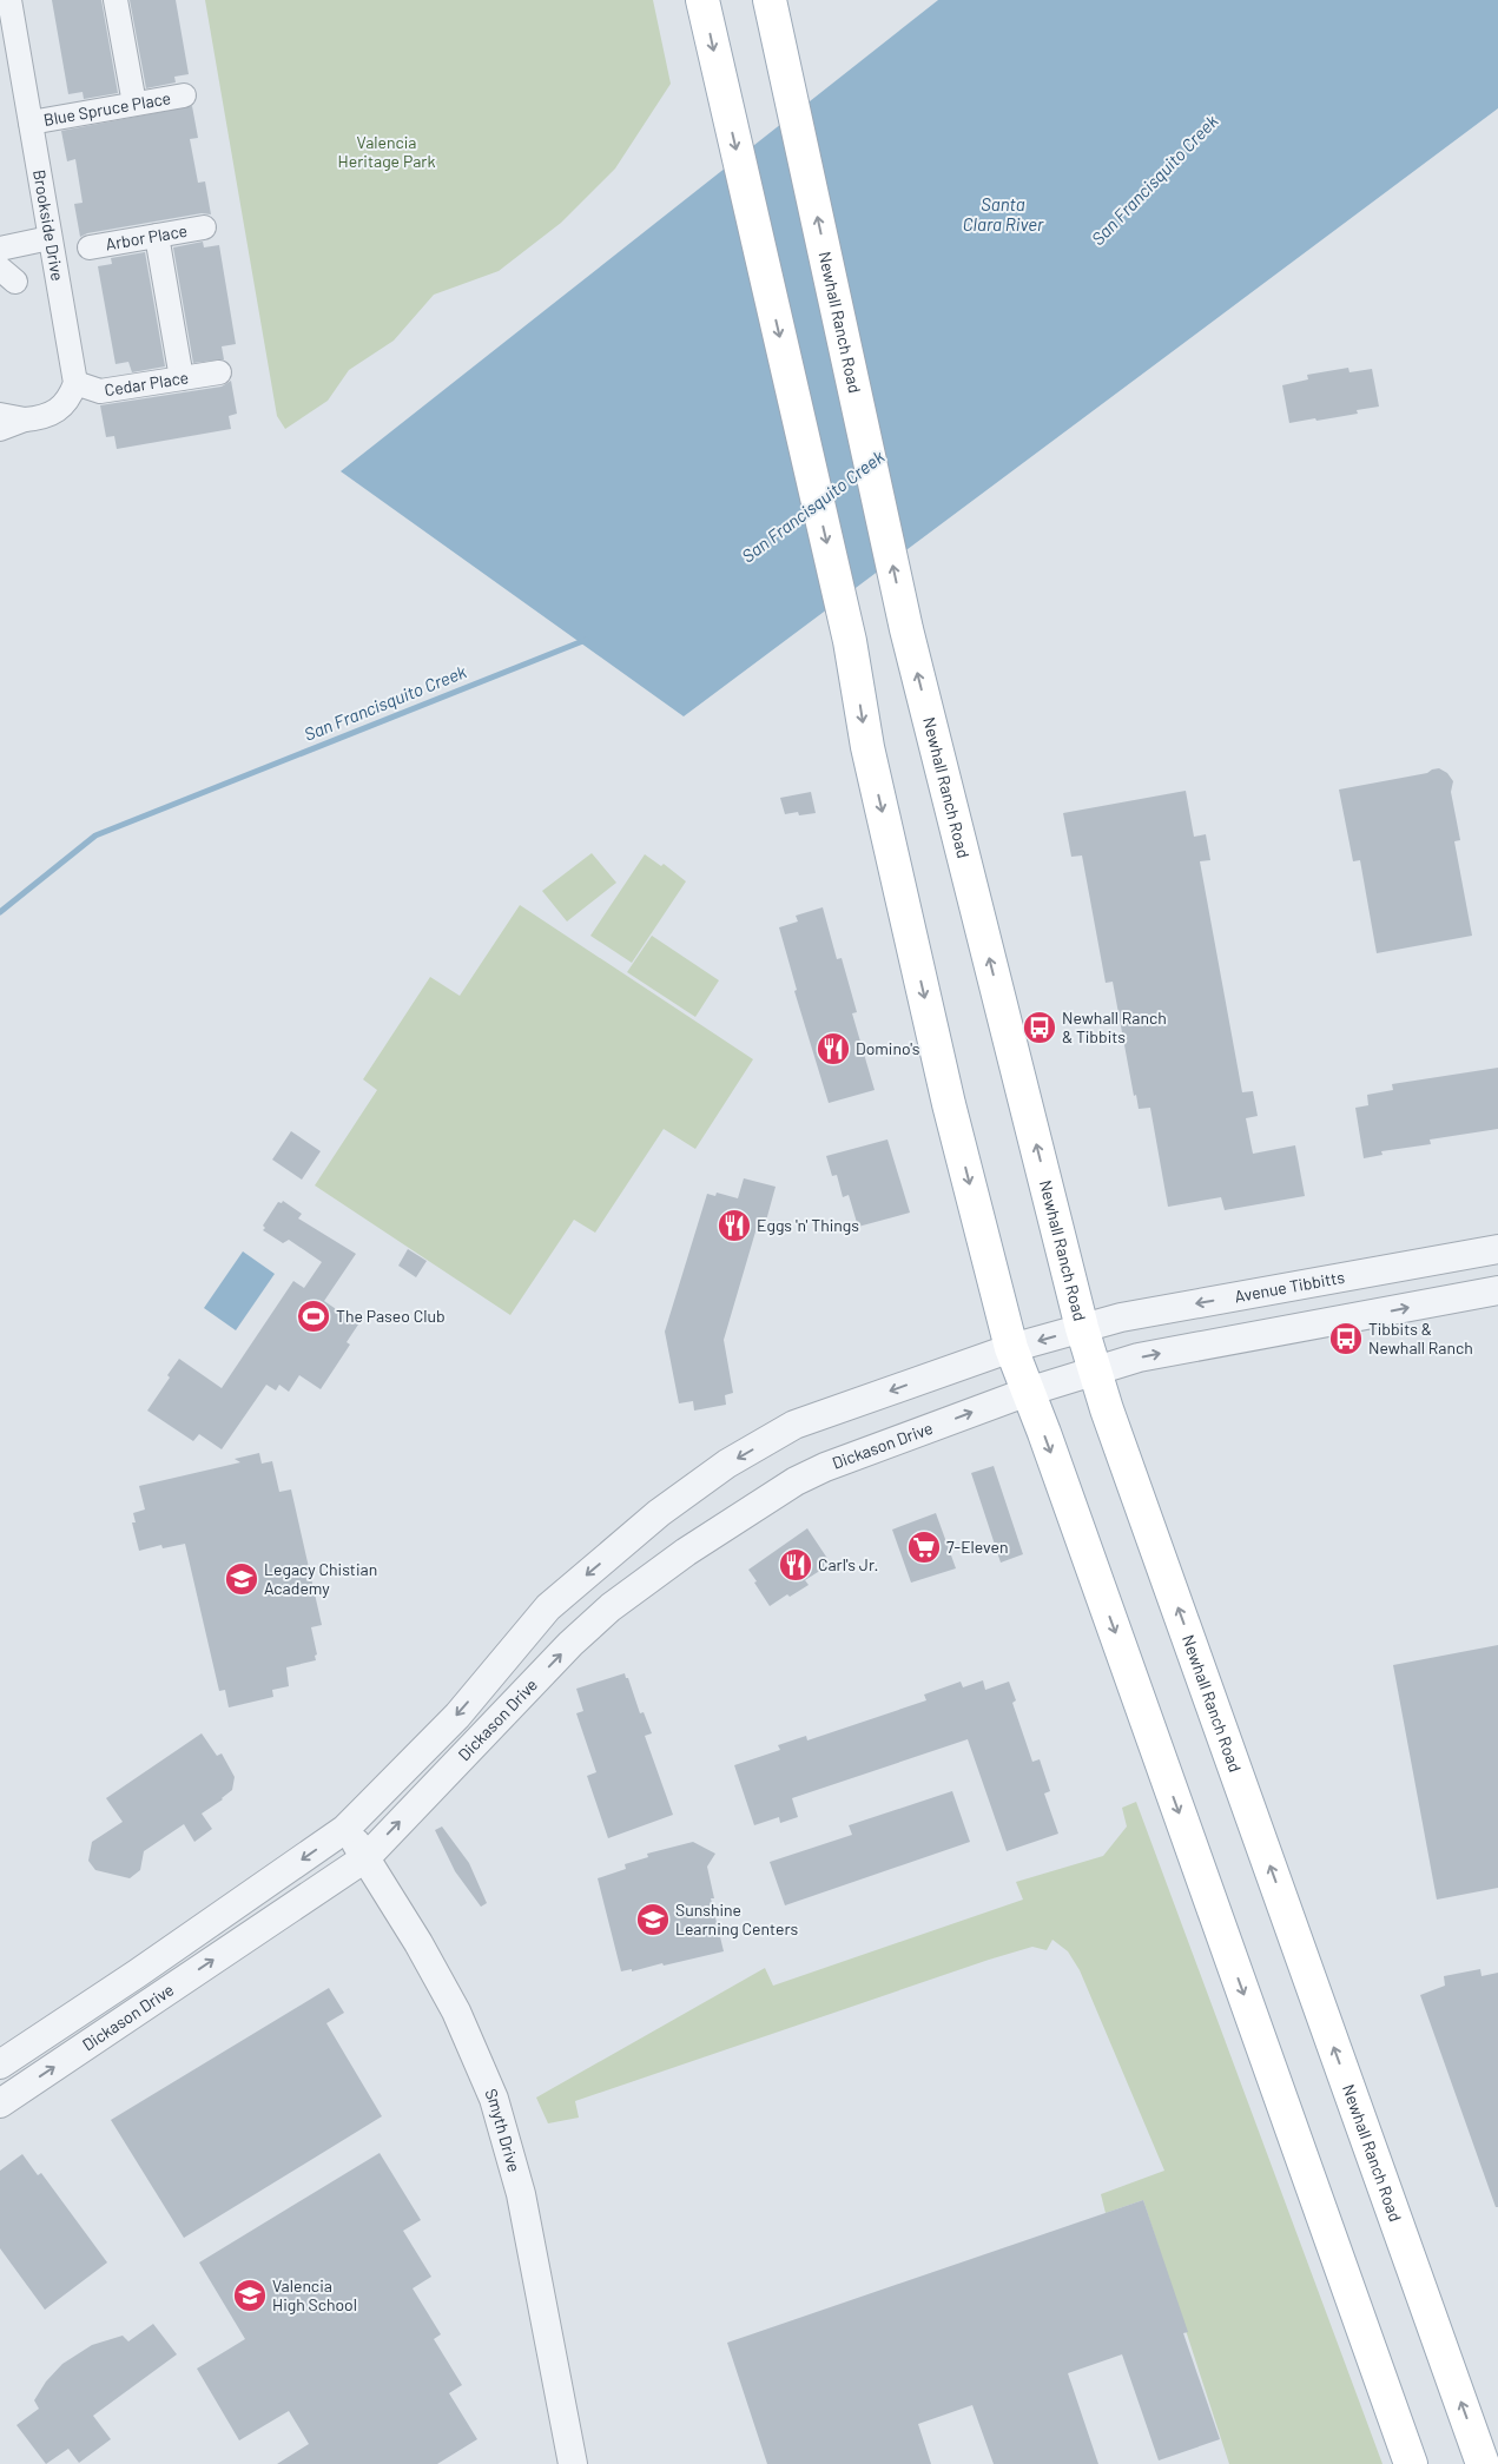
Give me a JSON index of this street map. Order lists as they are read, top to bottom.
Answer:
{
  "streets": {
    "main road": ["Newhall Ranch Road"],
    "street": [
      "Blue Spruce Place",
      "Brookside Drive",
      "Arbor Place",
      "Cedar Place",
      "Avenue Tibbitts",
      "Dickason Drive",
      "Smyth Drive"
    ]
  },
  "crossings": [
    ["Blue Spruce Place", "Brookside Drive"],
    ["Brookside Drive", "Cedar Place"],
    ["Newhall Ranch Road", "Avenue Tibbitts"],
    ["Newhall Ranch Road", "Dickason Drive"],
    ["Avenue Tibbitts", "Dickason Drive"],
    ["Dickason Drive", "Smyth Drive"]
  ],
  "water": ["San Francisquito Creek", "Santa Clara River"],
  "parks": ["Valencia Heritage Park"],
  "places": {
    "bus stop": ["Newhall Ranch & Tibbits", "Tibbits & Newhall Ranch"],
    "restaurant": ["Domino's", "Eggs 'n' Things", "Carl's Jr."],
    "sports": ["The Paseo Club"],
    "supermarket": ["7-Eleven"],
    "school or university": ["Legacy Chistian Academy", "Sunshine Learning Centers", "Valencia High School"]
  }
}
